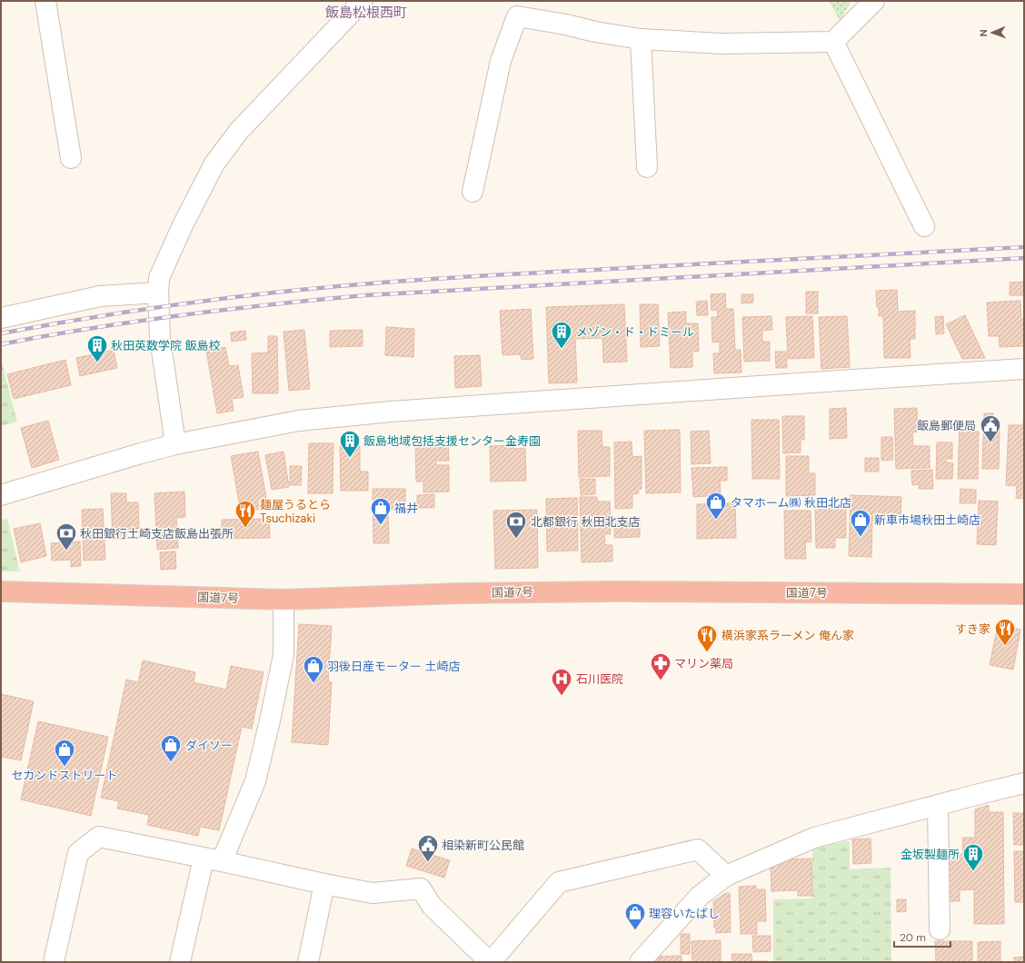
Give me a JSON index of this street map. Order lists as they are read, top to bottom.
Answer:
{
  "streets": {
    "highway": ["国道7号"]
  },
  "districts": ["飯島松根西町"],
  "places": {
    "building": [
      "メゾン・ド・ドミール",
      "秋田英数学院 飯島校",
      "飯島地域包括支援センター金寿園",
      "金坂製麺所"
    ],
    "public building": ["飯島郵便局", "相染新町公民館"],
    "shop": [
      "タマホーム㈱ 秋田北店",
      "福井",
      "新車市場秋田土崎店",
      "羽後日産モーター 土崎店",
      "ダイソー",
      "セカンドストリート",
      "理容いたばし"
    ],
    "restaurant": ["麺屋うるとら Tsuchizaki", "すき家", "横浜家系ラーメン 俺ん家"],
    "bank": ["北都銀行 秋田北支店", "秋田銀行土崎支店飯島出張所"],
    "pharmacy": ["マリン薬局"],
    "hospital": ["石川医院"]
  },
  "scale_bar": "20 m",
  "north": "left"
}
